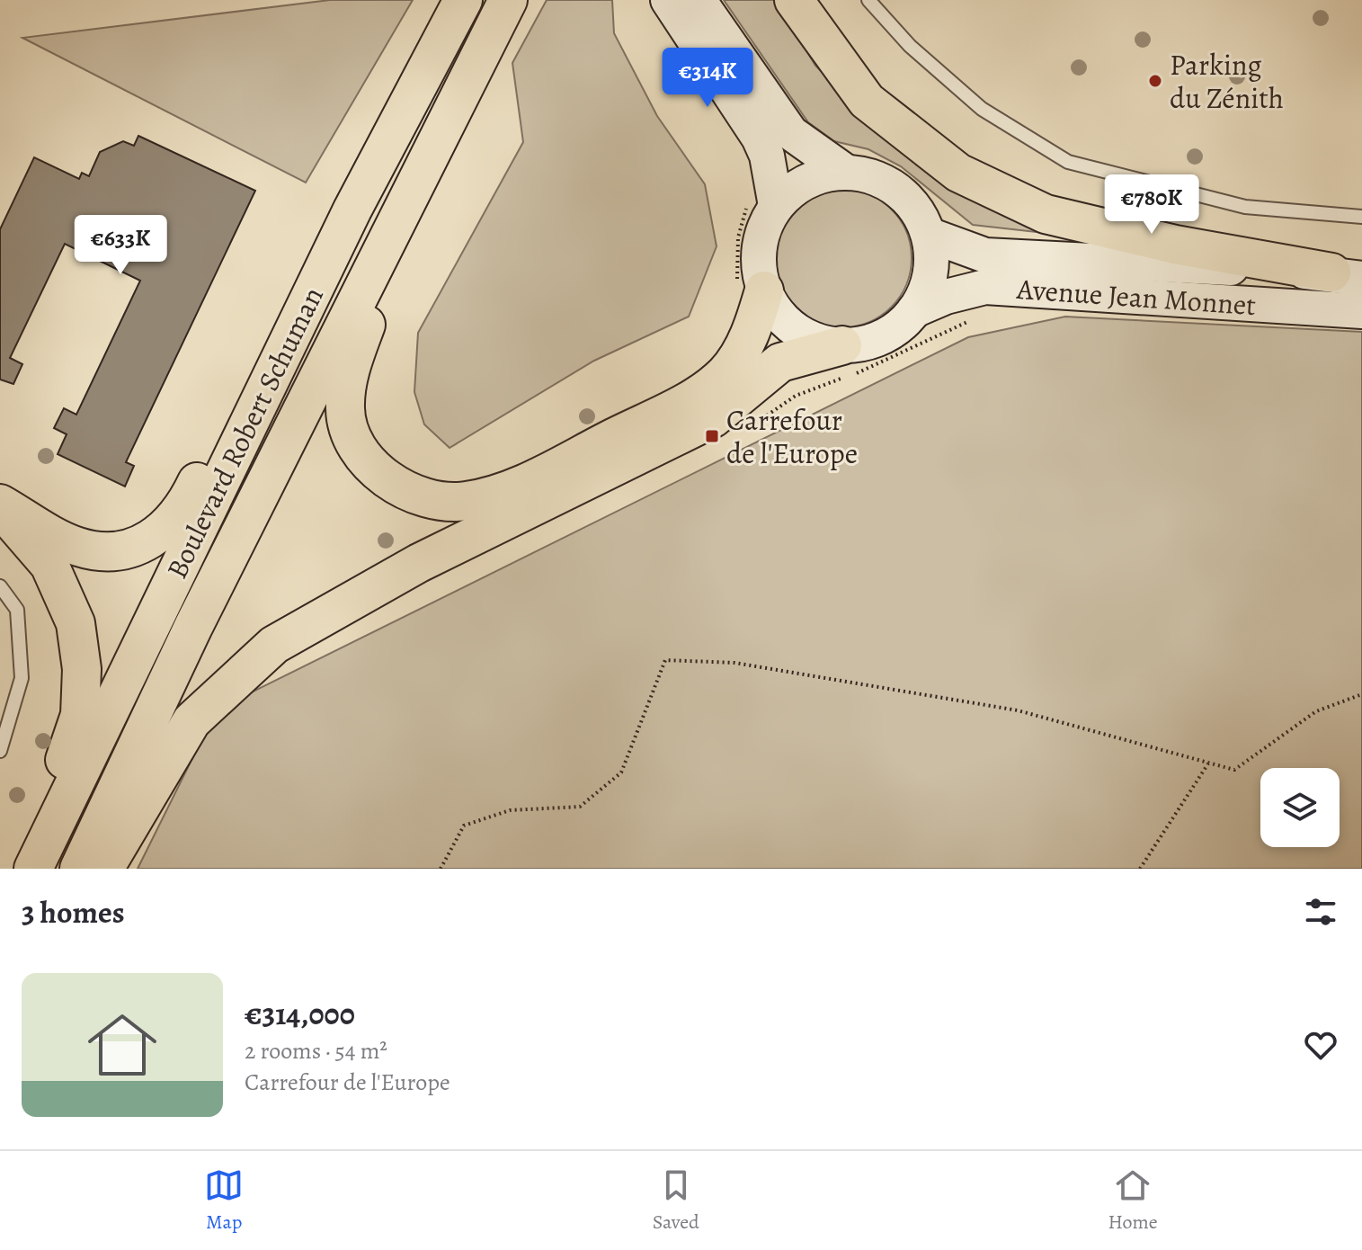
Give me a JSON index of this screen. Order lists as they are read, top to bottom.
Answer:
{
  "streets": {
    "main road": ["Avenue Jean Monnet", "Boulevard Robert Schuman"]
  },
  "places": {
    "other": ["Parking du Zénith"],
    "transit": ["Carrefour de l'Europe"]
  },
  "page": {
    "price": ["€314K", "€780K", "€633K"],
    "heading": "3 homes",
    "list": [
      {
        "name": "€314,000",
        "note": "2 rooms · 54 m² · Carrefour de l'Europe"
      }
    ],
    "tabs": ["Map", "Saved", "Home"]
  }
}
